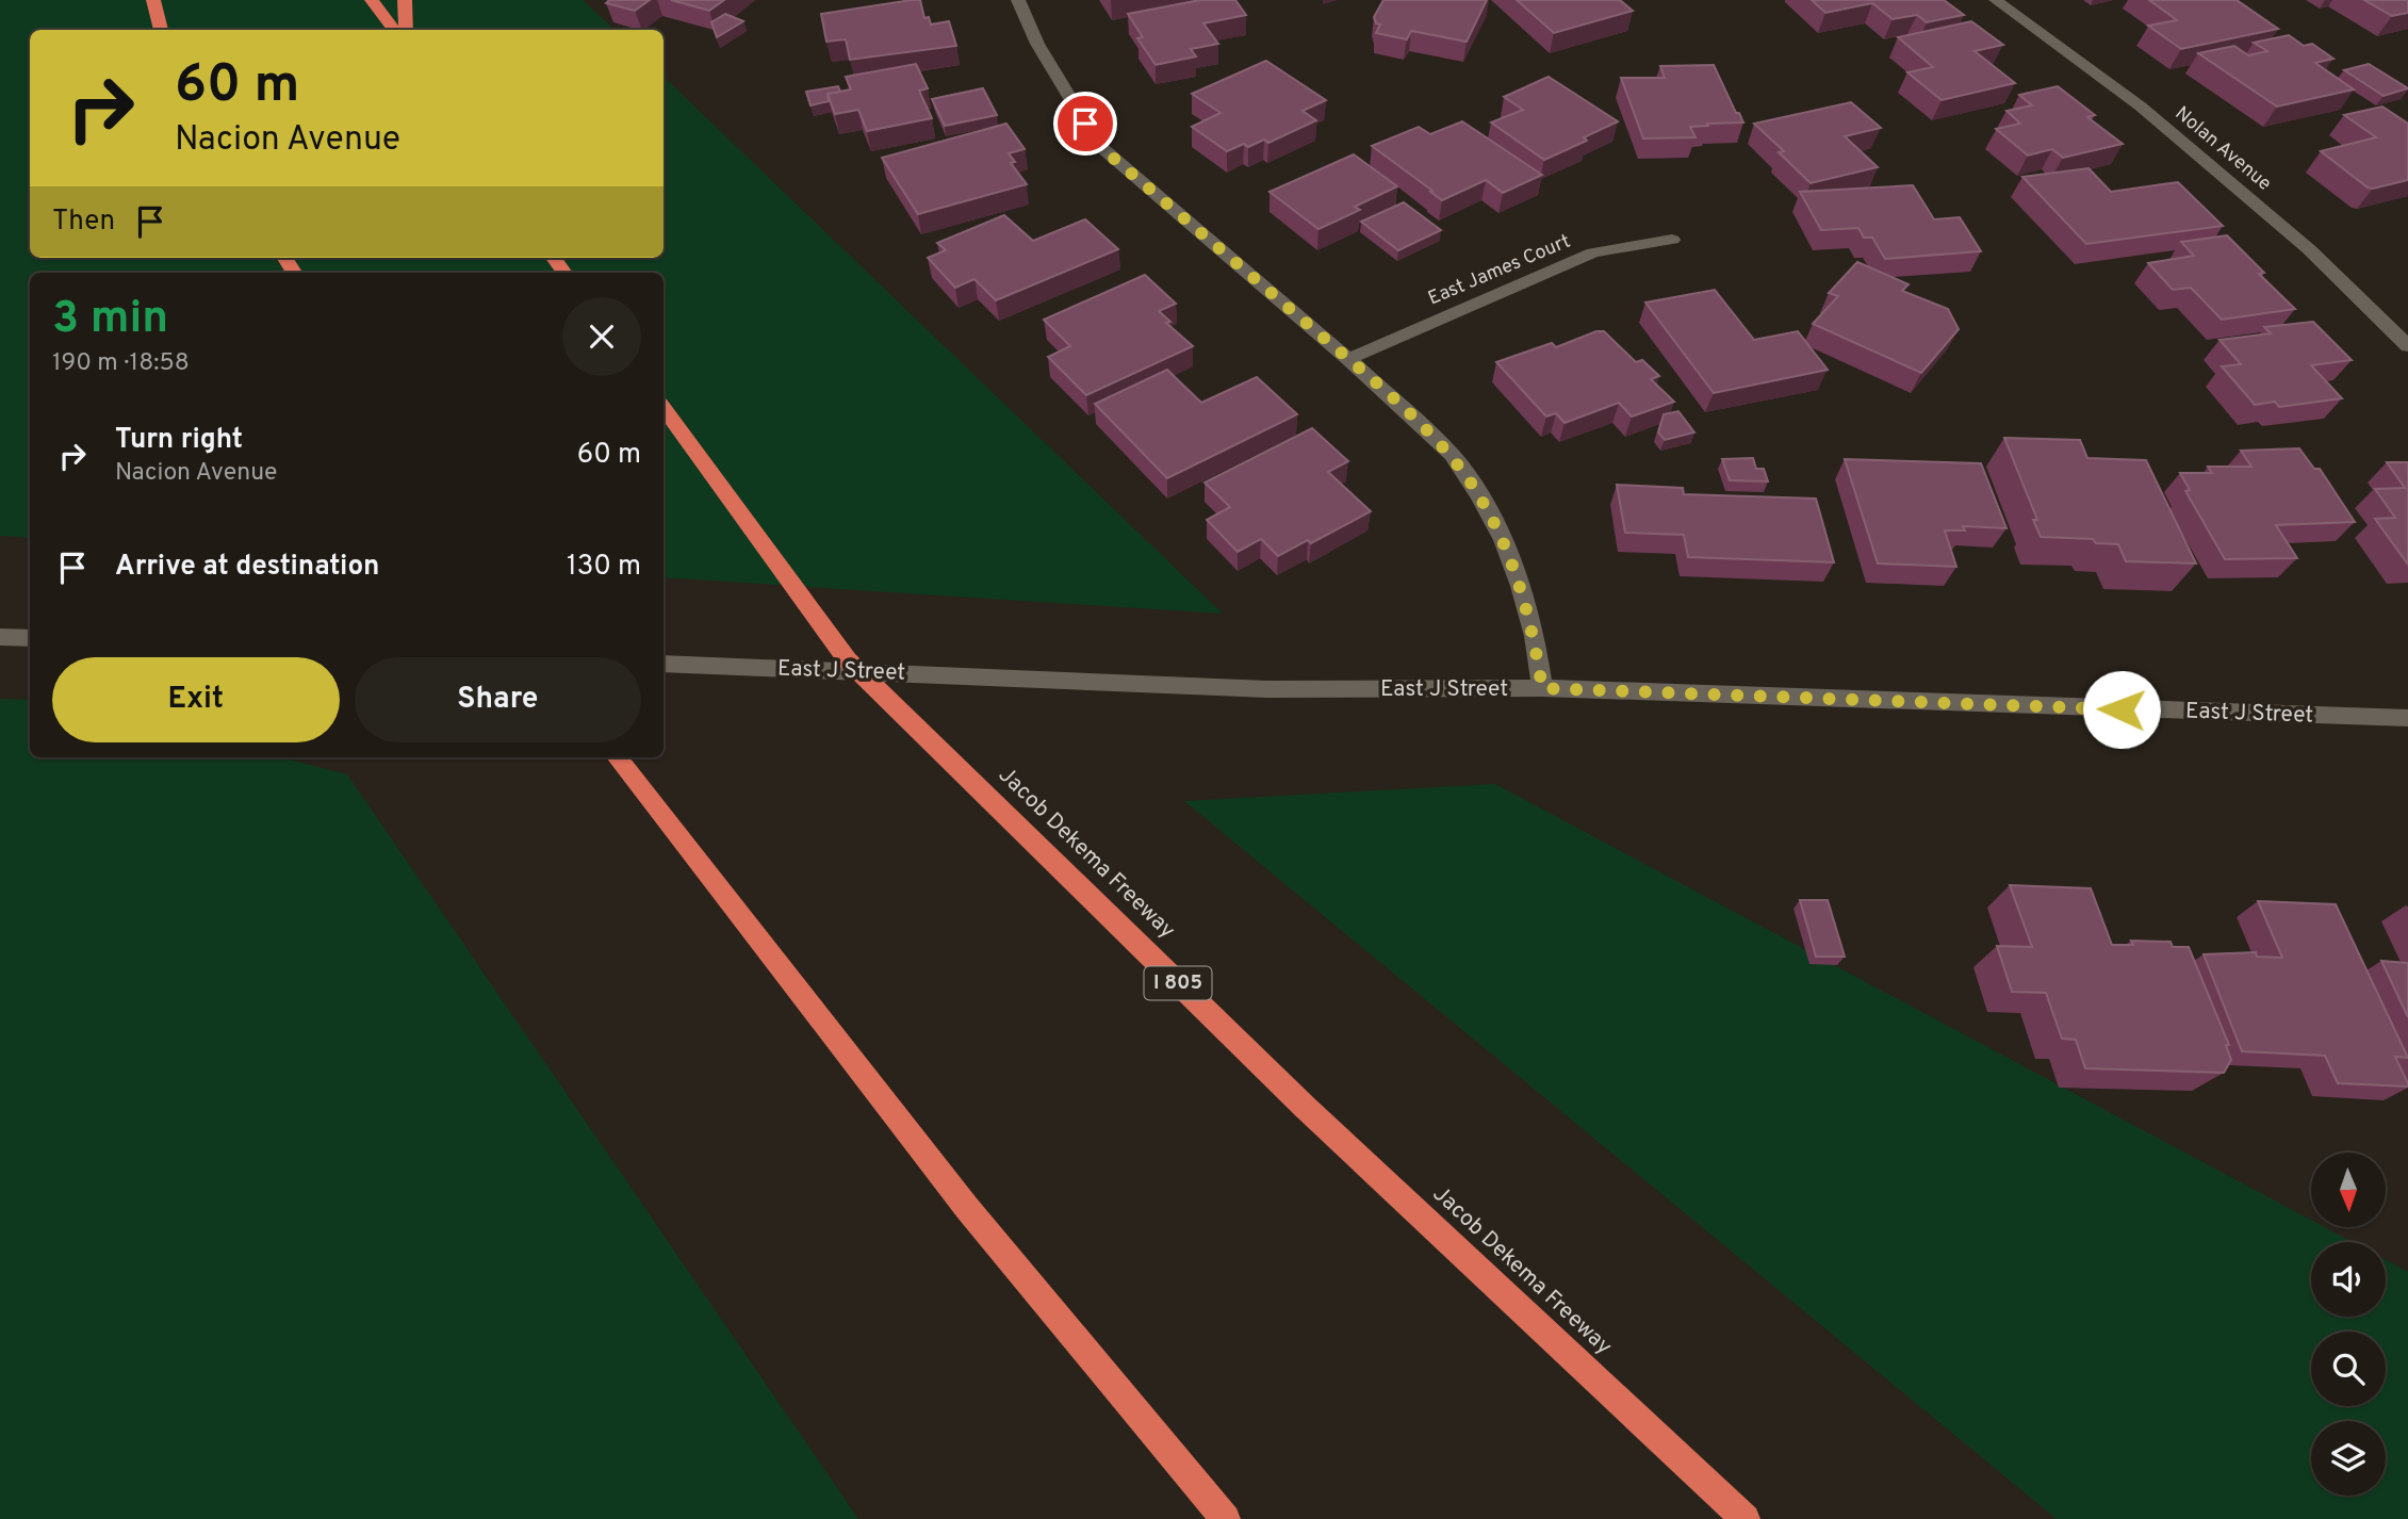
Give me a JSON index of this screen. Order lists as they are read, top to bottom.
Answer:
{
  "streets": {
    "highway": ["Jacob Dekema Freeway", "I 805"],
    "street": ["Nolan Avenue", "East James Court", "East J Street"]
  },
  "north": "bottom",
  "page": {
    "turn": ["60 m", "Nacion Avenue"],
    "then": "Then",
    "heading": ["3 min", "190 m · 18:58"],
    "list": [
      {
        "name": "Turn right",
        "note": "Nacion Avenue",
        "value": "60 m"
      },
      {
        "name": "Arrive at destination",
        "value": "130 m"
      }
    ],
    "buttons": ["Exit", "Share"]
  }
}
